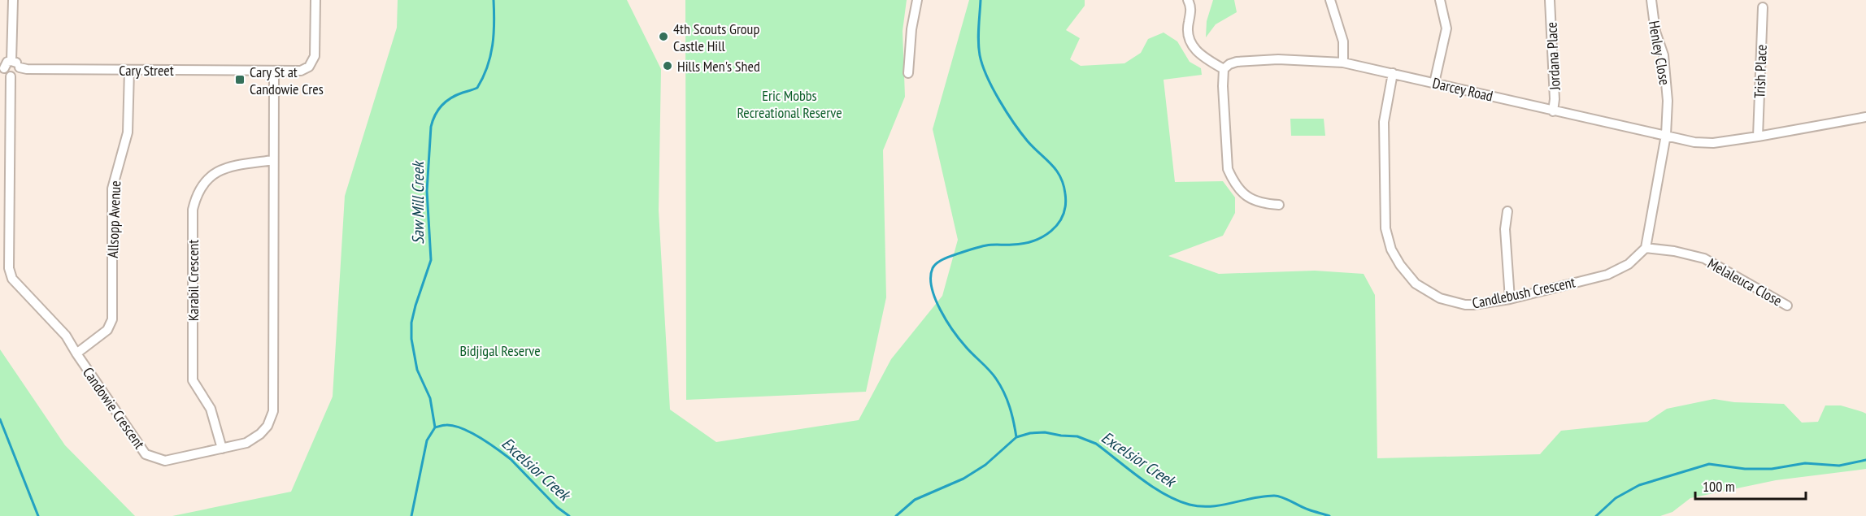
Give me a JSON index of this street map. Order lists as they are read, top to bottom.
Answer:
{
  "streets": {
    "street": [
      "Henley Close",
      "Jordana Place",
      "Cary Street",
      "Trish Place",
      "Darcey Road",
      "Allsopp Avenue",
      "Karabil Crescent",
      "Melaleuca Close",
      "Candlebush Crescent",
      "Candowie Crescent"
    ]
  },
  "crossings": [
    ["Henley Close", "Darcey Road"],
    ["Jordana Place", "Darcey Road"],
    ["Cary Street", "Allsopp Avenue"],
    ["Cary Street", "Candowie Crescent"],
    ["Trish Place", "Darcey Road"],
    ["Darcey Road", "Candlebush Crescent"],
    ["Allsopp Avenue", "Candowie Crescent"],
    ["Karabil Crescent", "Candowie Crescent"],
    ["Melaleuca Close", "Candlebush Crescent"]
  ],
  "water": ["Saw Mill Creek", "Excelsior Creek"],
  "parks": ["Eric Mobbs Recreational Reserve", "Bidjigal Reserve"],
  "places": {
    "other": ["4th Scouts Group Castle Hill", "Hills Men's Shed"],
    "transit": ["Cary St at Candowie Cres"]
  },
  "scale_bar": "100 m"
}
